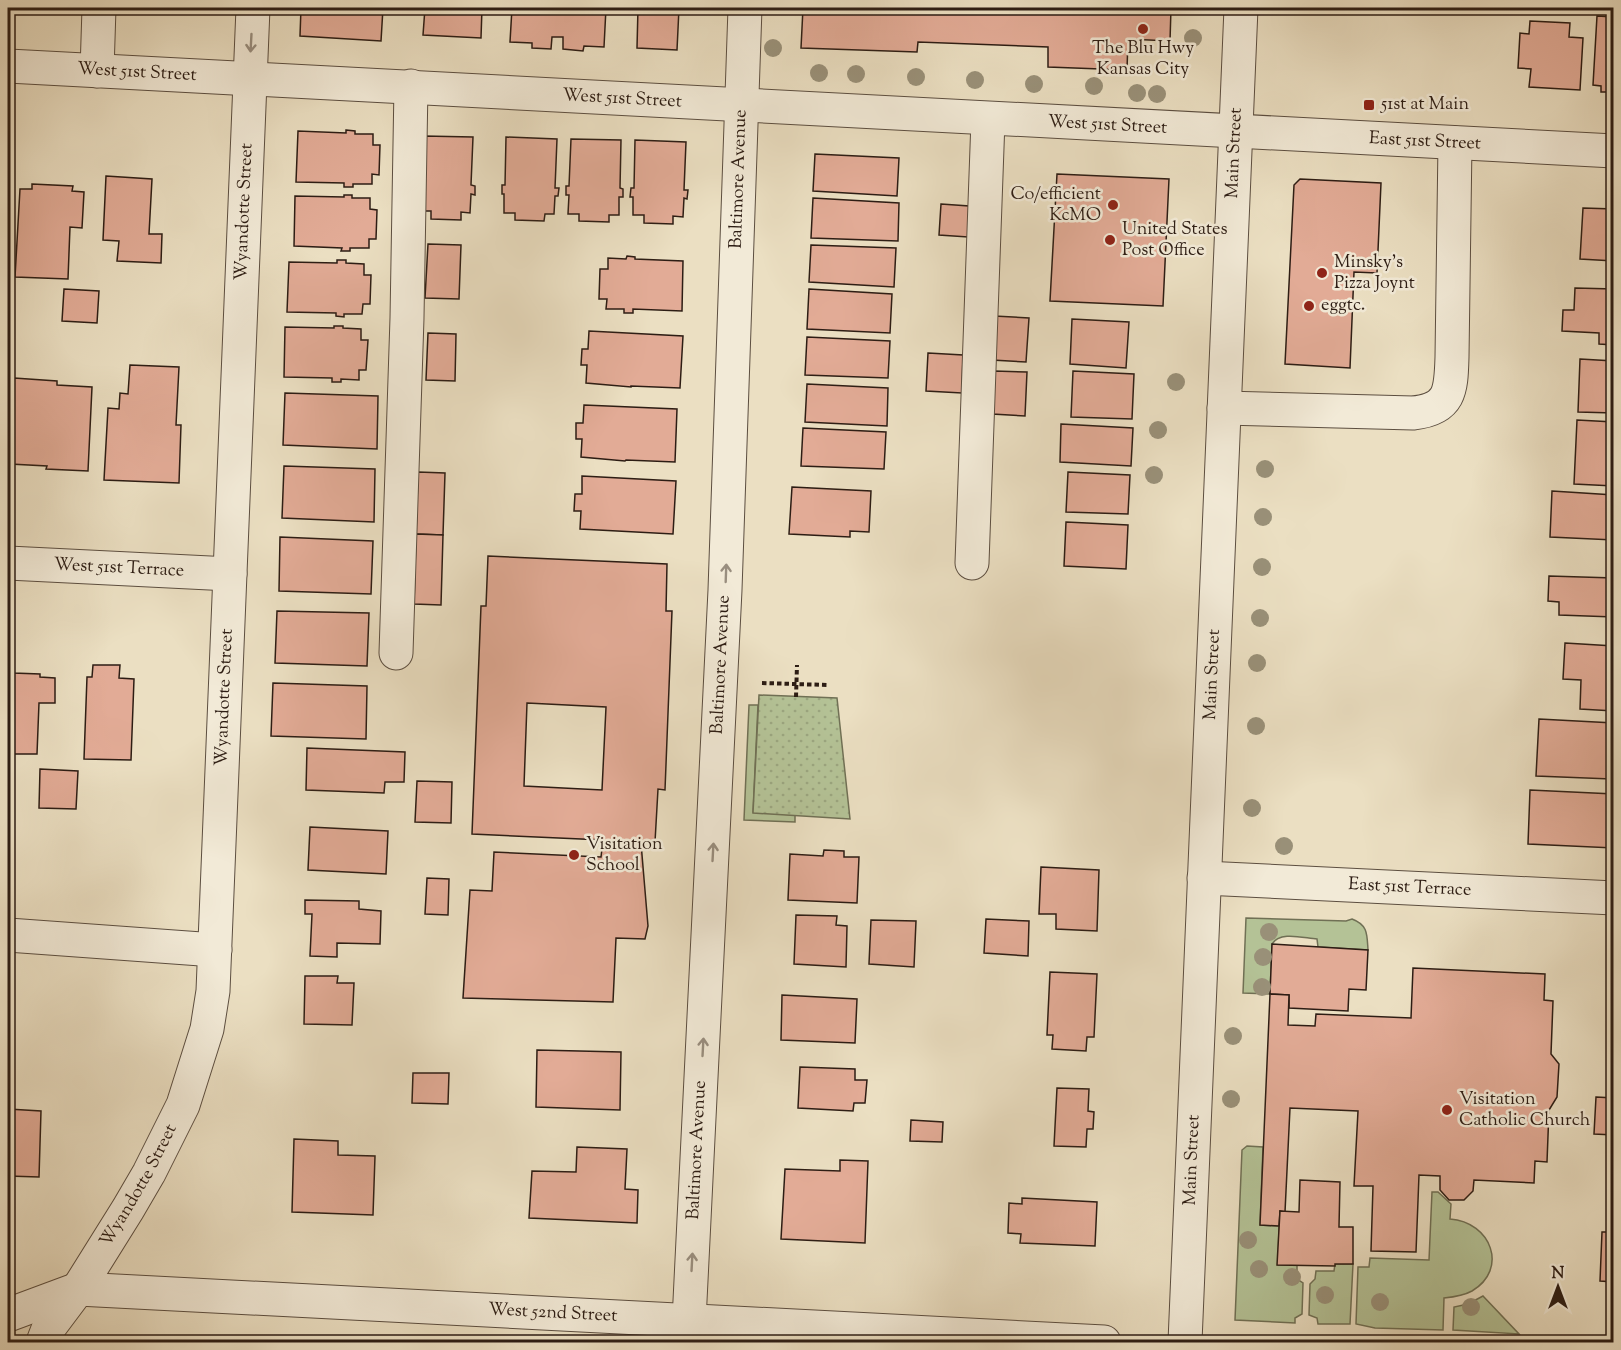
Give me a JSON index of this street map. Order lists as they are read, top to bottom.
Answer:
{
  "streets": {
    "street": [
      "West 51st Street",
      "East 51st Street",
      "Main Street",
      "Baltimore Avenue",
      "Wyandotte Street",
      "West 51st Terrace",
      "East 51st Terrace",
      "West 52nd Street"
    ]
  },
  "crossings": [
    ["West 51st Street", "East 51st Street"],
    ["West 51st Street", "Main Street"],
    ["West 51st Street", "Baltimore Avenue"],
    ["West 51st Street", "Wyandotte Street"],
    ["East 51st Street", "Main Street"],
    ["Main Street", "East 51st Terrace"],
    ["Baltimore Avenue", "West 52nd Street"],
    ["Wyandotte Street", "West 51st Terrace"],
    ["Wyandotte Street", "West 52nd Street"]
  ],
  "places": {
    "other": [
      "The Blu Hwy Kansas City",
      "Co/efficient KcMO",
      "United States Post Office",
      "Minsky's Pizza Joynt",
      "eggtc.",
      "Visitation School",
      "Visitation Catholic Church"
    ],
    "transit": ["51st at Main"]
  },
  "north": "top"
}
